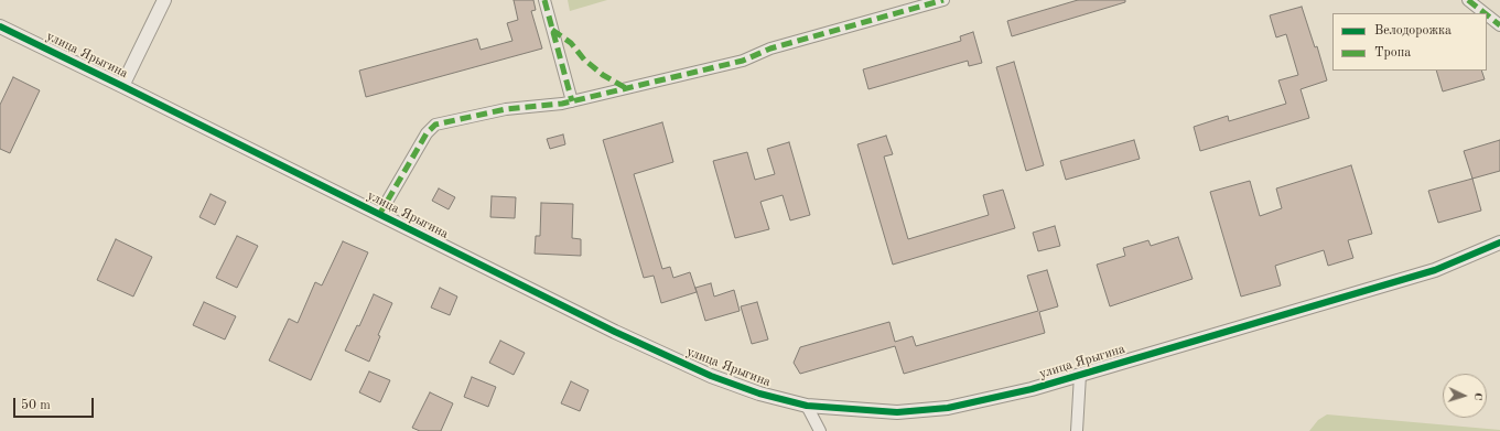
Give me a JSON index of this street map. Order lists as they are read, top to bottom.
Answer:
{
  "streets": {
    "street": ["улица Ярыгина"]
  },
  "legend": ["Велодорожка", "Тропа"],
  "scale_bar": "50 m",
  "north": "right"
}
